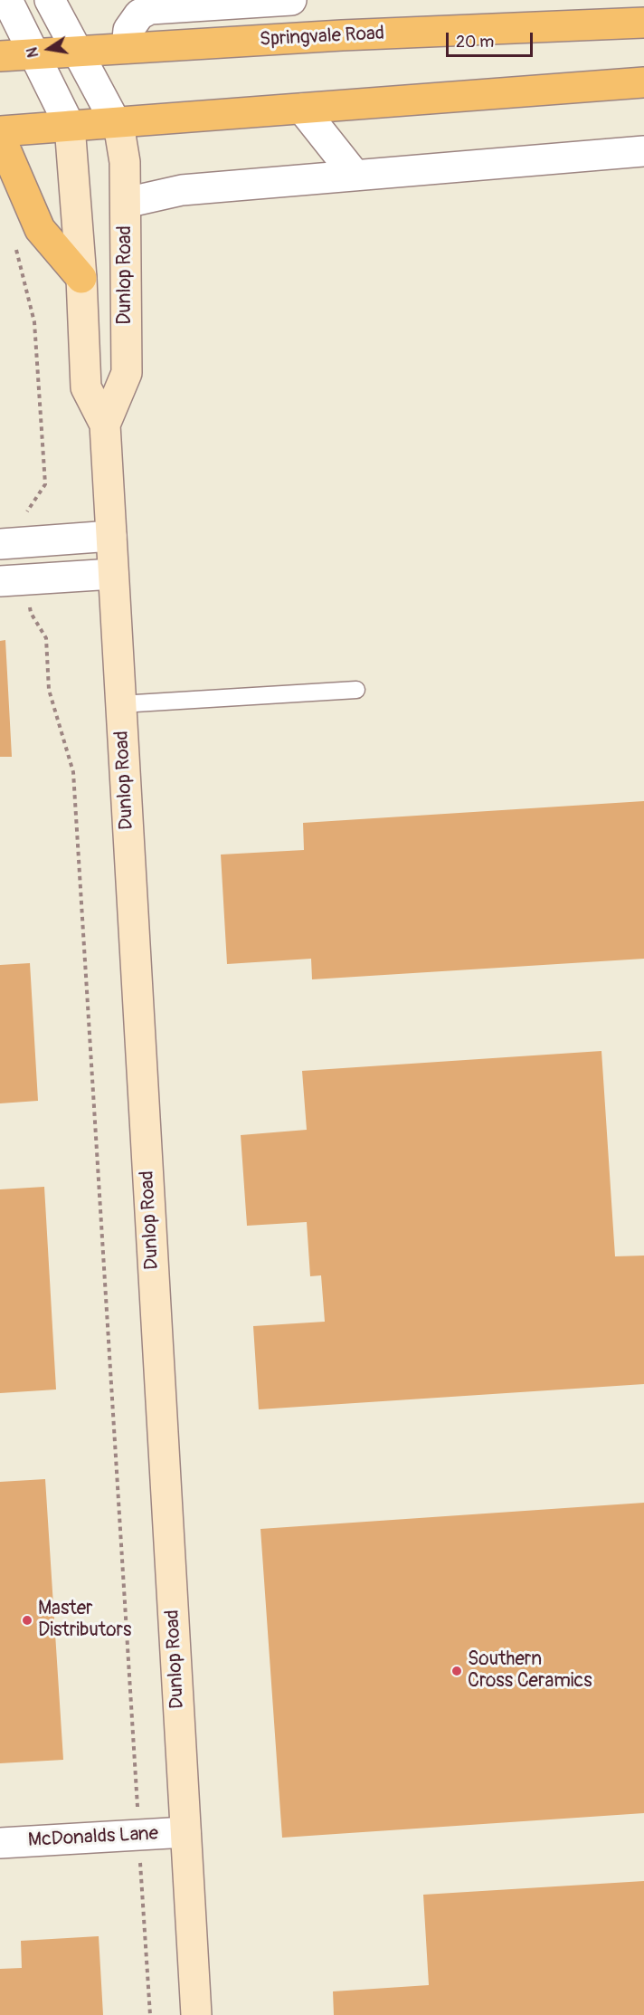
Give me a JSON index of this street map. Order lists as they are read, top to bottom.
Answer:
{
  "streets": {
    "highway": ["Springvale Road"],
    "street": ["Dunlop Road", "McDonalds Lane"]
  },
  "crossings": [
    ["Dunlop Road", "McDonalds Lane"]
  ],
  "places": ["Master Distributors", "Southern Cross Ceramics"],
  "scale_bar": "20 m",
  "north": "left"
}
